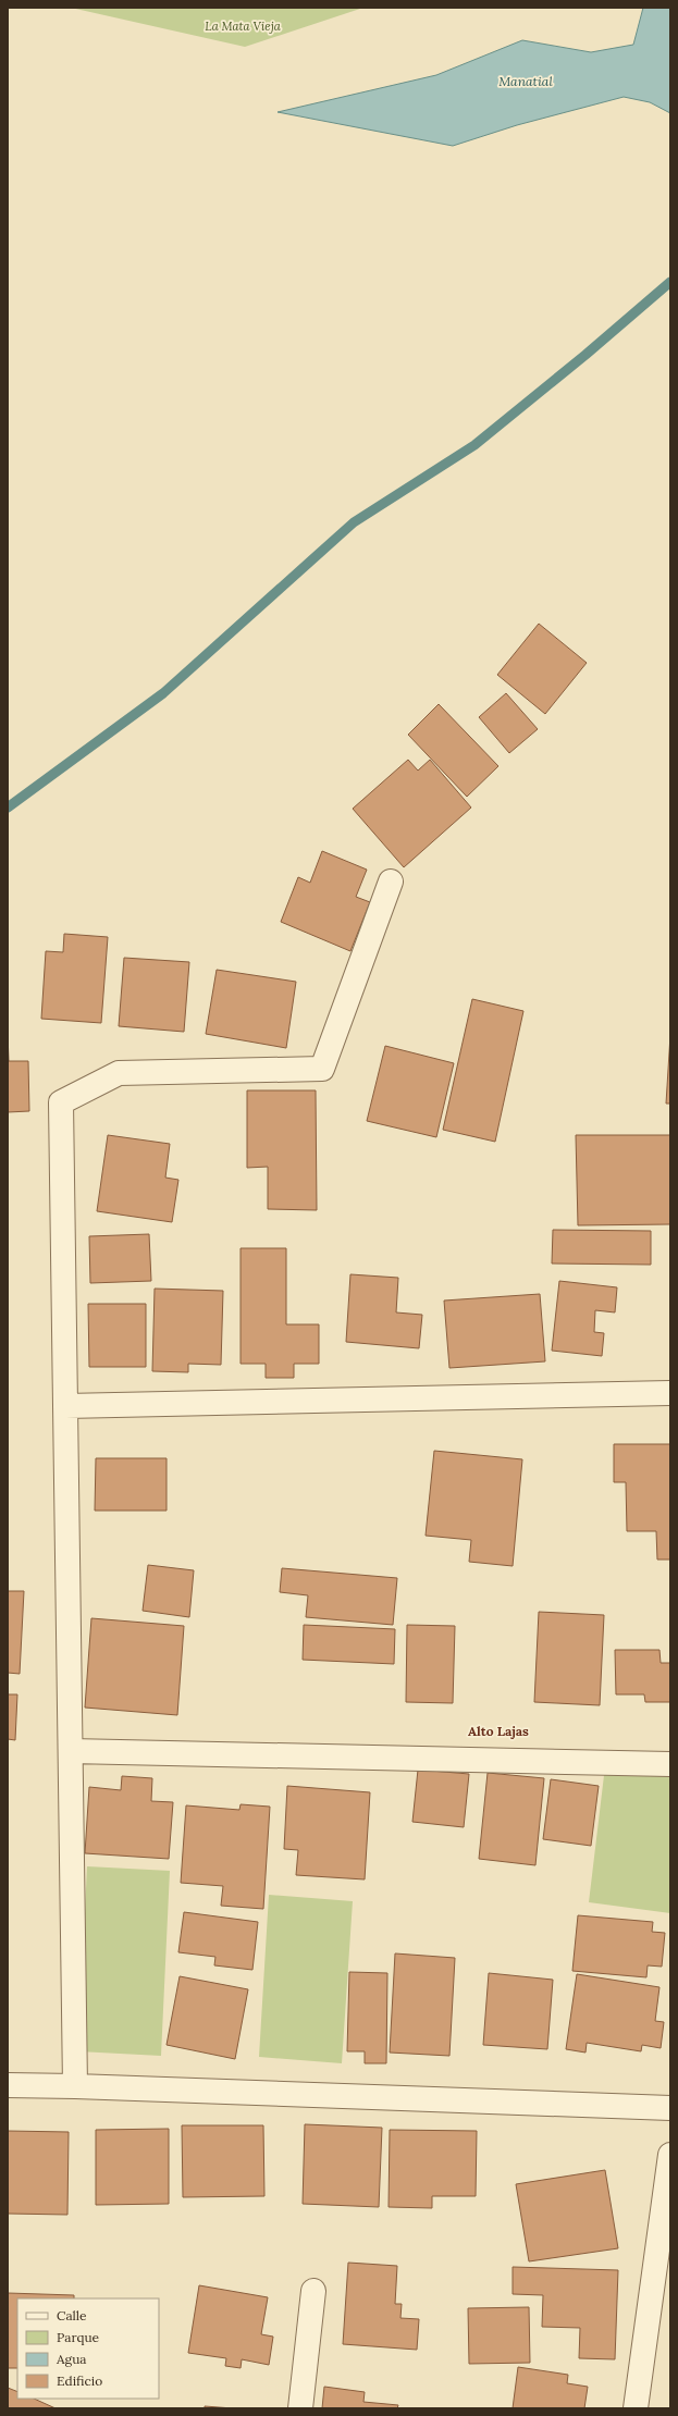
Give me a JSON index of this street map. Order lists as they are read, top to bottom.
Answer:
{
  "districts": ["Alto Lajas"],
  "water": ["Manatial"],
  "parks": ["La Mata Vieja"],
  "legend": [
    "Calle",
    "Parque",
    "Agua",
    "Edificio"
  ]
}
